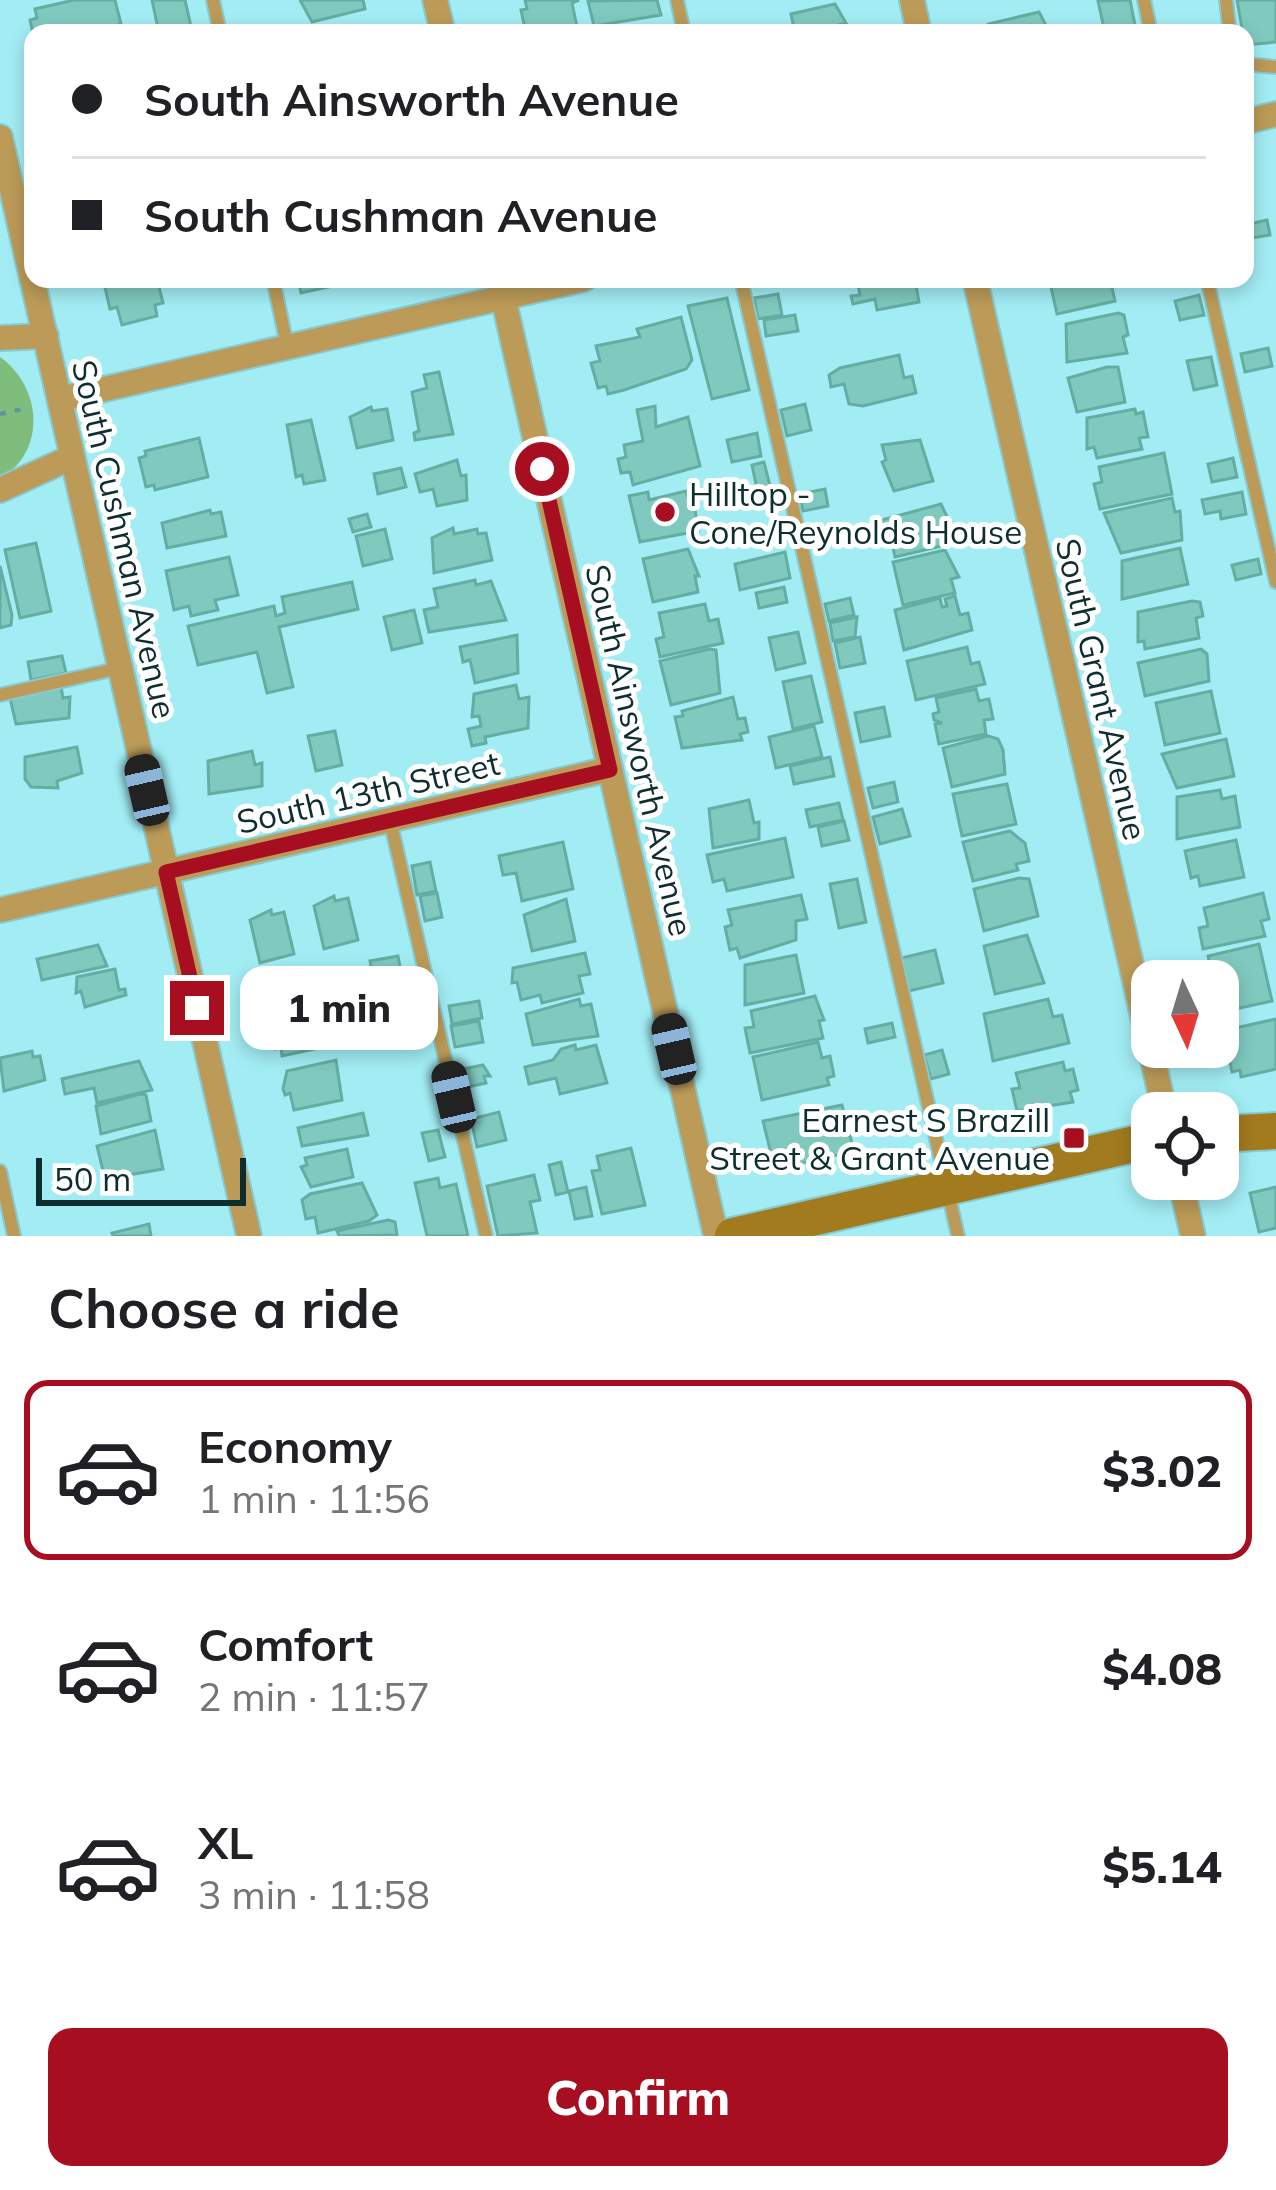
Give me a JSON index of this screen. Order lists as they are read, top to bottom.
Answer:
{
  "streets": {
    "street": [
      "South Cushman Avenue",
      "South Grant Avenue",
      "South Ainsworth Avenue",
      "South 13th Street"
    ]
  },
  "crossings": [
    ["South Cushman Avenue", "South 13th Street"],
    ["South Ainsworth Avenue", "South 13th Street"]
  ],
  "places": {
    "other": ["Hilltop - Cone/Reynolds House"],
    "transit": ["Earnest S Brazill Street & Grant Avenue"]
  },
  "scale_bar": "50 m",
  "north": "bottom",
  "page": {
    "banner": ["South Ainsworth Avenue", "South Cushman Avenue"],
    "bubble": "1 min",
    "scale": "50 m",
    "heading": "Choose a ride",
    "list": [
      {
        "name": "Economy",
        "note": "1 min · 11:56",
        "value": "$3.02"
      },
      {
        "name": "Comfort",
        "note": "2 min · 11:57",
        "value": "$4.08"
      },
      {
        "name": "XL",
        "note": "3 min · 11:58",
        "value": "$5.14"
      }
    ],
    "buttons": "Confirm"
  }
}
